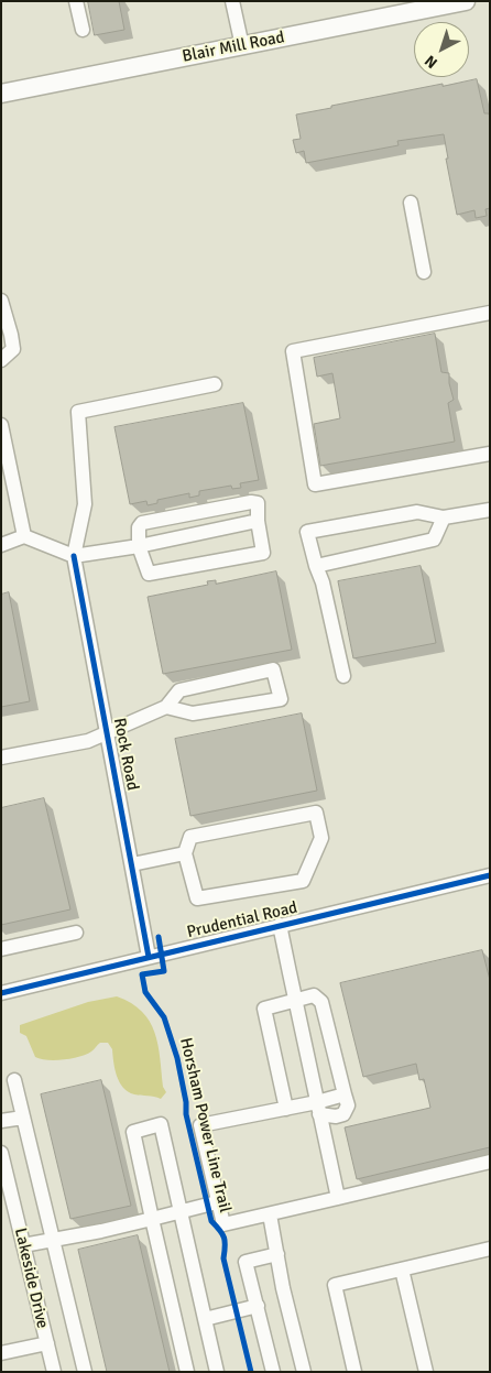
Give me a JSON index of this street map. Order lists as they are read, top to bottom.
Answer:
{
  "streets": {
    "main road": ["Blair Mill Road"],
    "street": ["Rock Road", "Prudential Road", "Lakeside Drive"],
    "cycle path": ["Horsham Power Line Trail"]
  },
  "crossings": [
    ["Rock Road", "Prudential Road"]
  ],
  "north": "bottom left"
}
